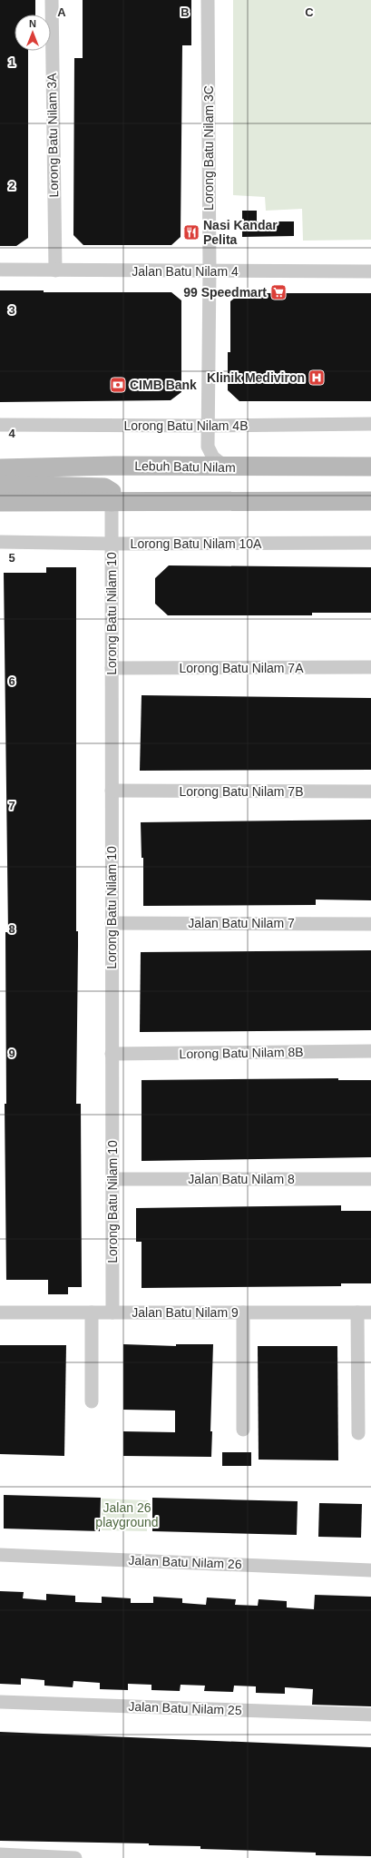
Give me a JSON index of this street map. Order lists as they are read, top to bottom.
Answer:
{
  "streets": {
    "main road": ["Lebuh Batu Nilam"],
    "street": [
      "Lorong Batu Nilam 3A",
      "Lorong Batu Nilam 3C",
      "Jalan Batu Nilam 4",
      "Lorong Batu Nilam 4B",
      "Lorong Batu Nilam 10A",
      "Lorong Batu Nilam 10",
      "Lorong Batu Nilam 7A",
      "Lorong Batu Nilam 7B",
      "Jalan Batu Nilam 7",
      "Lorong Batu Nilam 8B",
      "Jalan Batu Nilam 8",
      "Jalan Batu Nilam 9",
      "Jalan Batu Nilam 26",
      "Jalan Batu Nilam 25"
    ]
  },
  "crossings": [
    ["Lorong Batu Nilam 3A", "Jalan Batu Nilam 4"],
    ["Lorong Batu Nilam 3C", "Jalan Batu Nilam 4"],
    ["Lorong Batu Nilam 3C", "Lorong Batu Nilam 4B"],
    ["Lorong Batu Nilam 3C", "Lebuh Batu Nilam"],
    ["Lorong Batu Nilam 10A", "Lorong Batu Nilam 10"],
    ["Lorong Batu Nilam 10", "Lorong Batu Nilam 7A"],
    ["Lorong Batu Nilam 10", "Lorong Batu Nilam 7B"],
    ["Lorong Batu Nilam 10", "Jalan Batu Nilam 7"],
    ["Lorong Batu Nilam 10", "Lorong Batu Nilam 8B"],
    ["Lorong Batu Nilam 10", "Jalan Batu Nilam 8"],
    ["Lorong Batu Nilam 10", "Jalan Batu Nilam 9"]
  ],
  "parks": ["Jalan 26 playground"],
  "places": {
    "restaurant": ["Nasi Kandar Pelita"],
    "supermarket": ["99 Speedmart"],
    "hospital": ["Klinik Mediviron"],
    "bank": ["CIMB Bank"]
  },
  "north": "top",
  "grid": {
    "columns": ["A", "B", "C"],
    "rows": [
      "1",
      "2",
      "3",
      "4",
      "5",
      "6",
      "7",
      "8",
      "9"
    ]
  }
}
